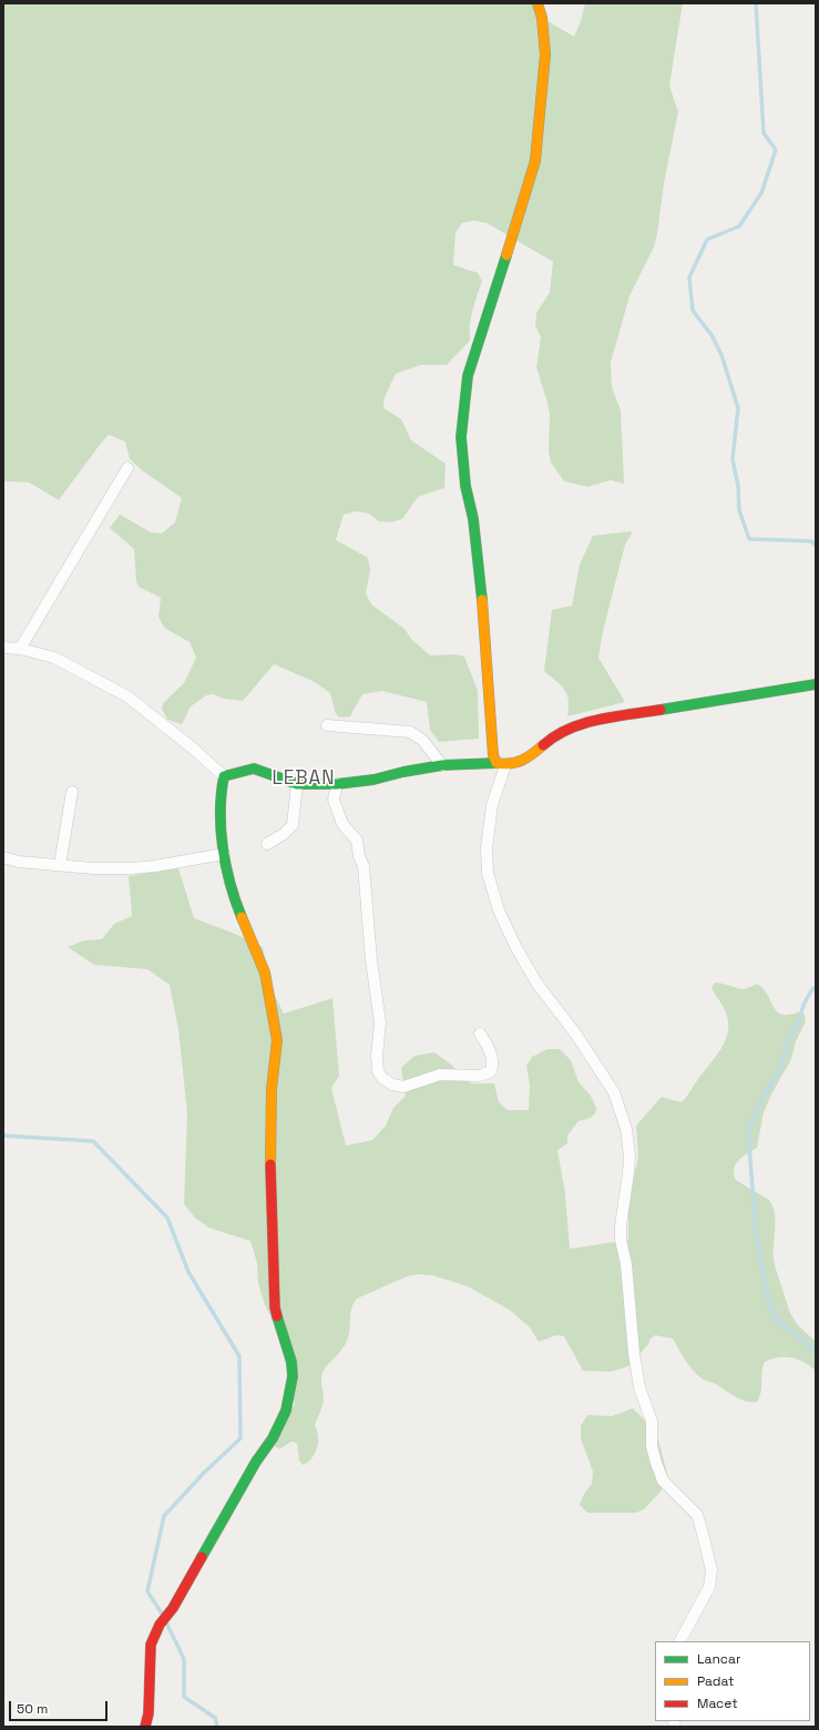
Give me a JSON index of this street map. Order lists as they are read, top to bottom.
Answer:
{
  "districts": ["LEBAN"],
  "legend": ["Lancar", "Padat", "Macet"],
  "scale_bar": "50 m"
}
